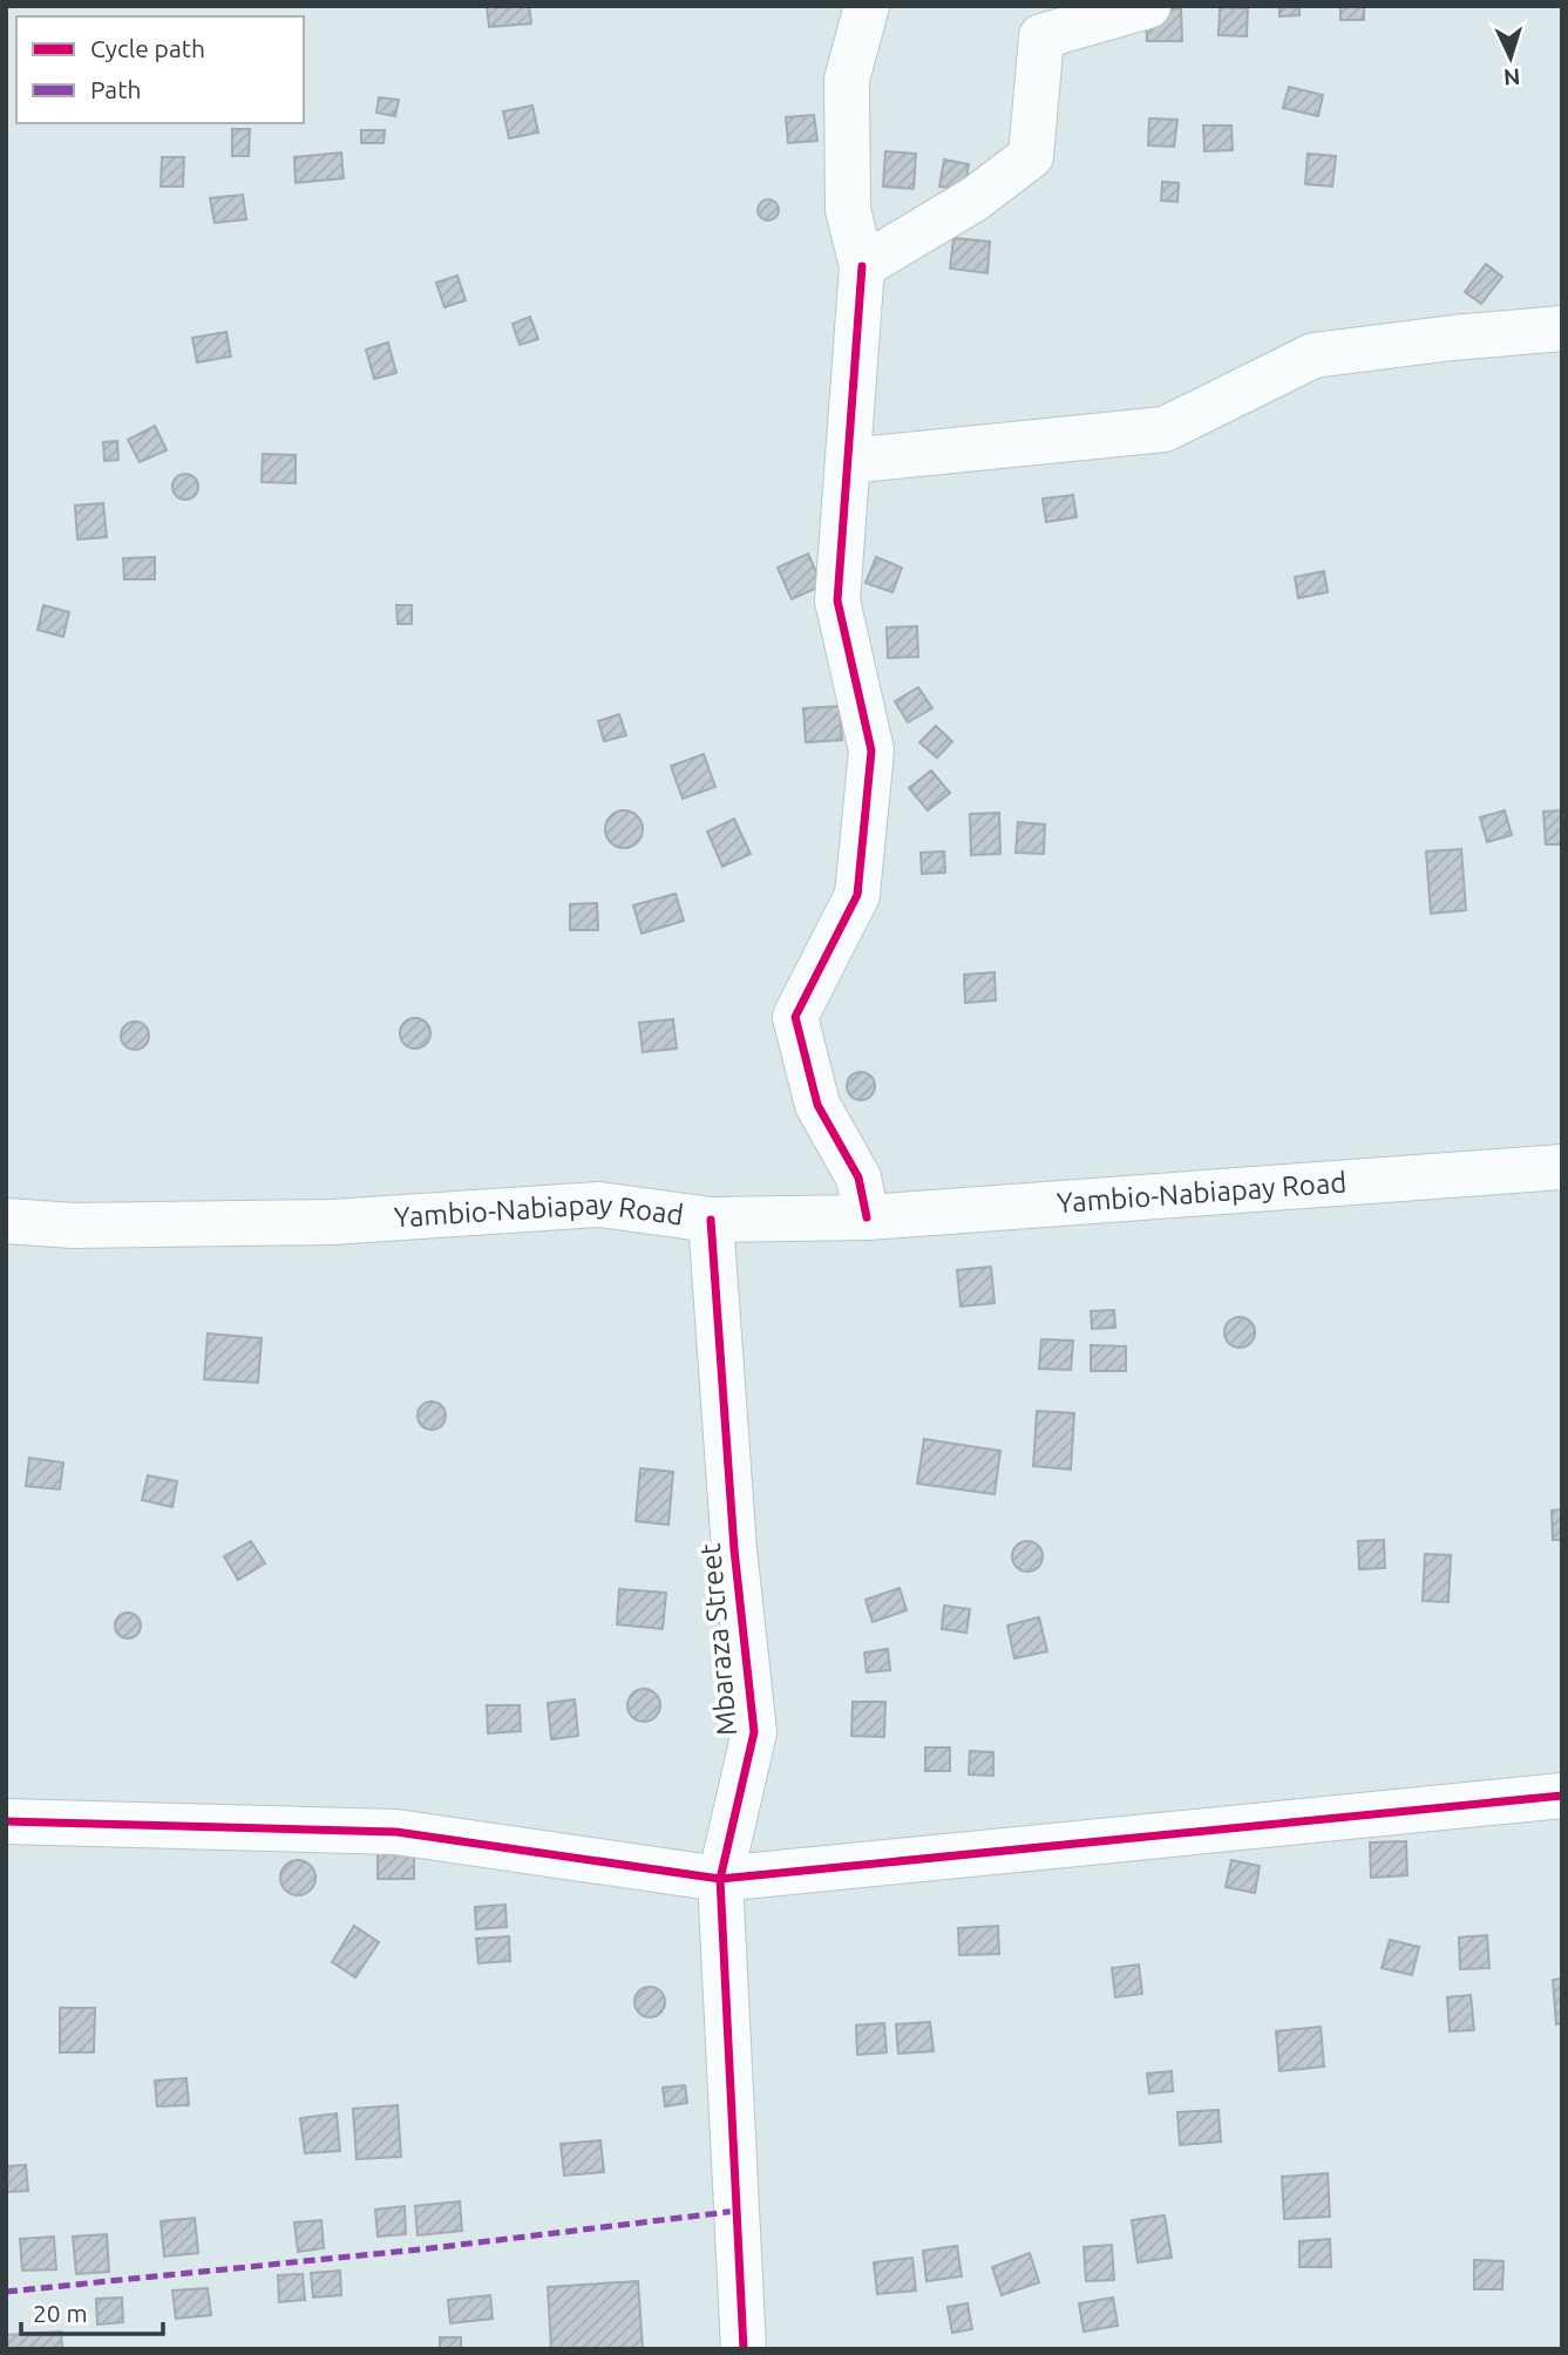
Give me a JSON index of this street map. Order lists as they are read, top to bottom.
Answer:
{
  "streets": {
    "street": ["Yambio-Nabiapay Road", "Mbaraza Street"]
  },
  "crossings": [
    ["Yambio-Nabiapay Road", "Mbaraza Street"]
  ],
  "legend": ["Cycle path", "Path"],
  "scale_bar": "20 m",
  "north": "bottom"
}
